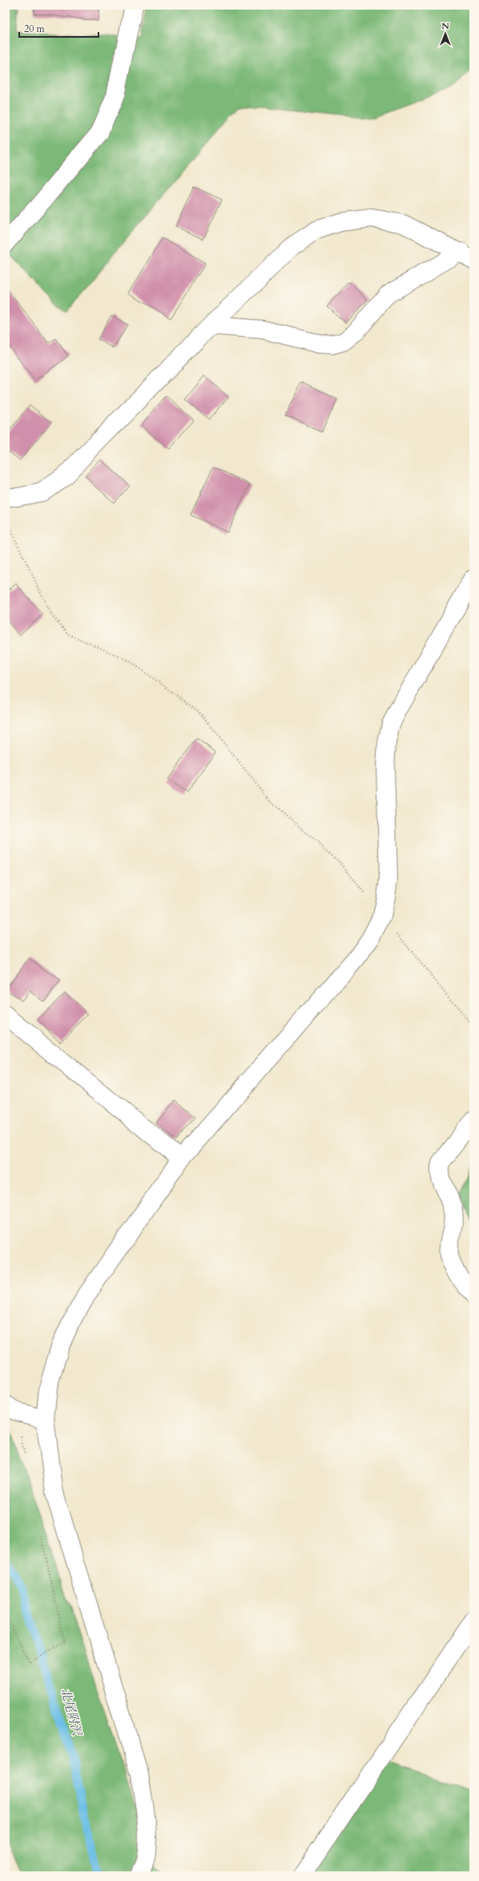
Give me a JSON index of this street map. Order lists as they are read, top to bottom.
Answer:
{
  "water": ["北尾附沢"],
  "scale_bar": "20 m",
  "north": "top"
}
